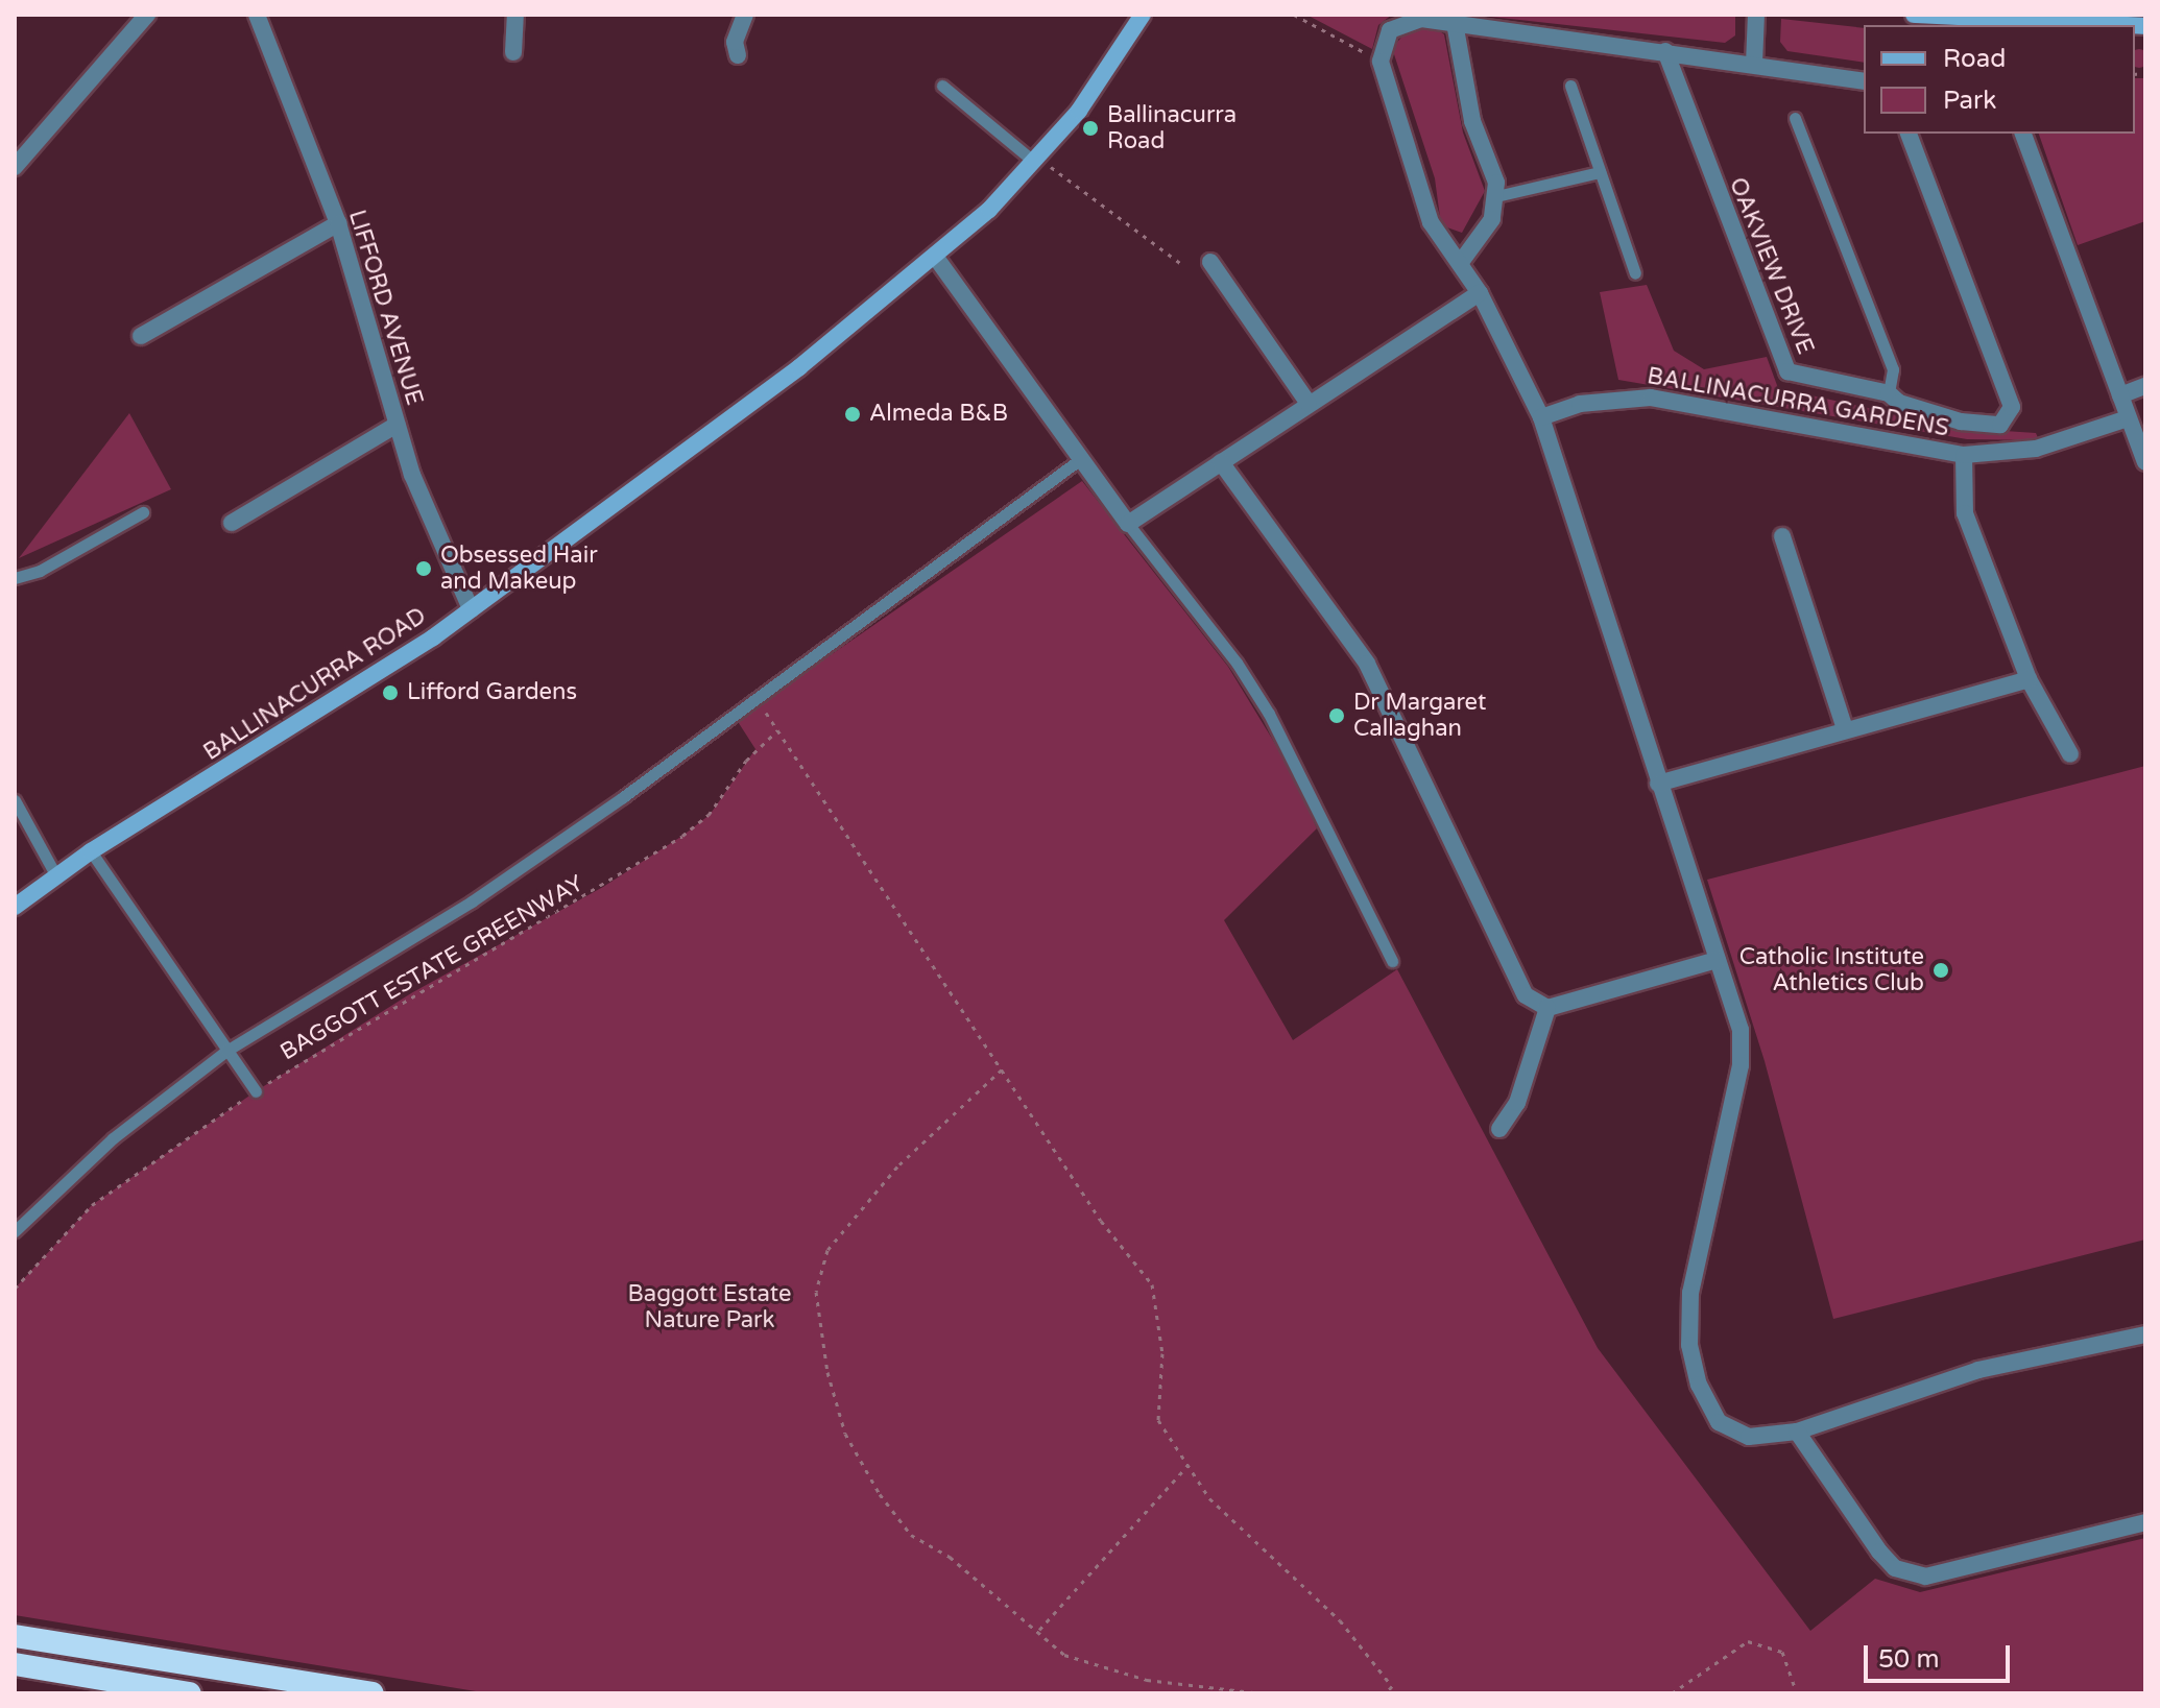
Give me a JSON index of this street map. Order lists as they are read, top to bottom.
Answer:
{
  "streets": {
    "main road": ["BALLINACURRA ROAD"],
    "street": ["OAKVIEW DRIVE", "LIFFORD AVENUE", "BALLINACURRA GARDENS"],
    "path": ["BAGGOTT ESTATE GREENWAY"]
  },
  "crossings": [
    ["LIFFORD AVENUE", "BALLINACURRA ROAD"]
  ],
  "parks": ["Baggott Estate Nature Park"],
  "places": [
    "Ballinacurra Road",
    "Almeda B&B",
    "Obsessed Hair and Makeup",
    "Lifford Gardens",
    "Dr Margaret Callaghan",
    "Catholic Institute Athletics Club"
  ],
  "legend": ["Road", "Park"],
  "scale_bar": "50 m"
}
